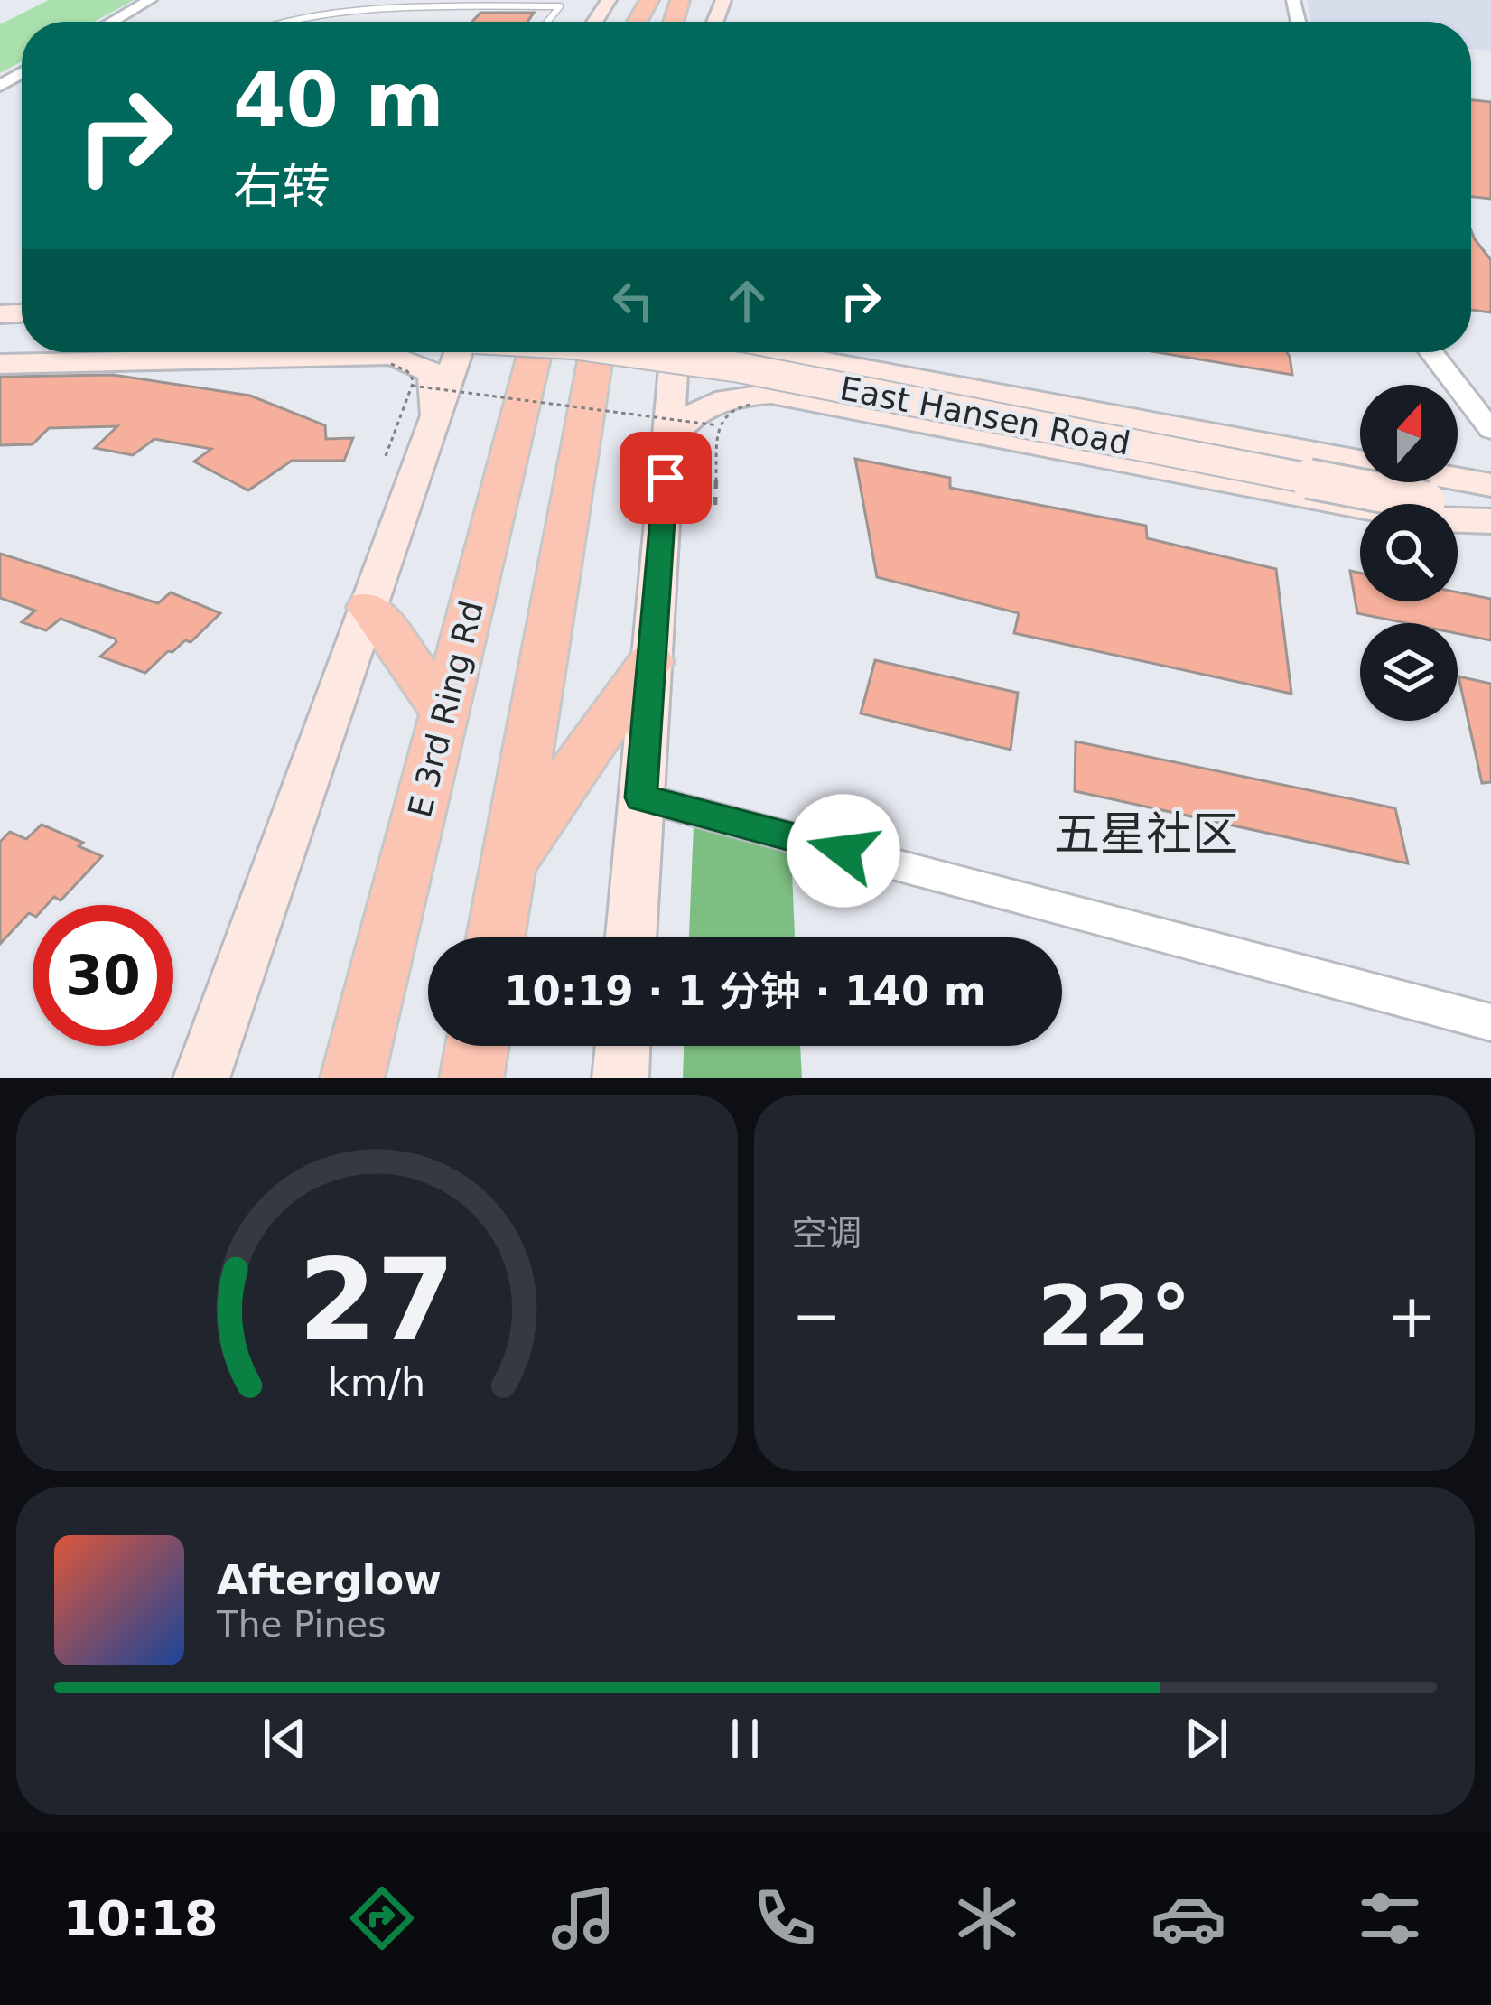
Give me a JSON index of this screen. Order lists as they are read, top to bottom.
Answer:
{
  "streets": {
    "highway": ["E 3rd Ring Rd"],
    "main road": ["East Hansen Road"]
  },
  "districts": ["五星社区"],
  "north": "top",
  "page": {
    "turn": ["40 m", "右转"],
    "limit": "30",
    "trip": "10:19 · 1 分钟 · 140 m",
    "tile": "空调",
    "heat": ["−", "22°", "+"],
    "song": ["Afterglow", "The Pines"],
    "tabs": "10:18",
    "gauge": ["27", "km/h"]
  }
}
